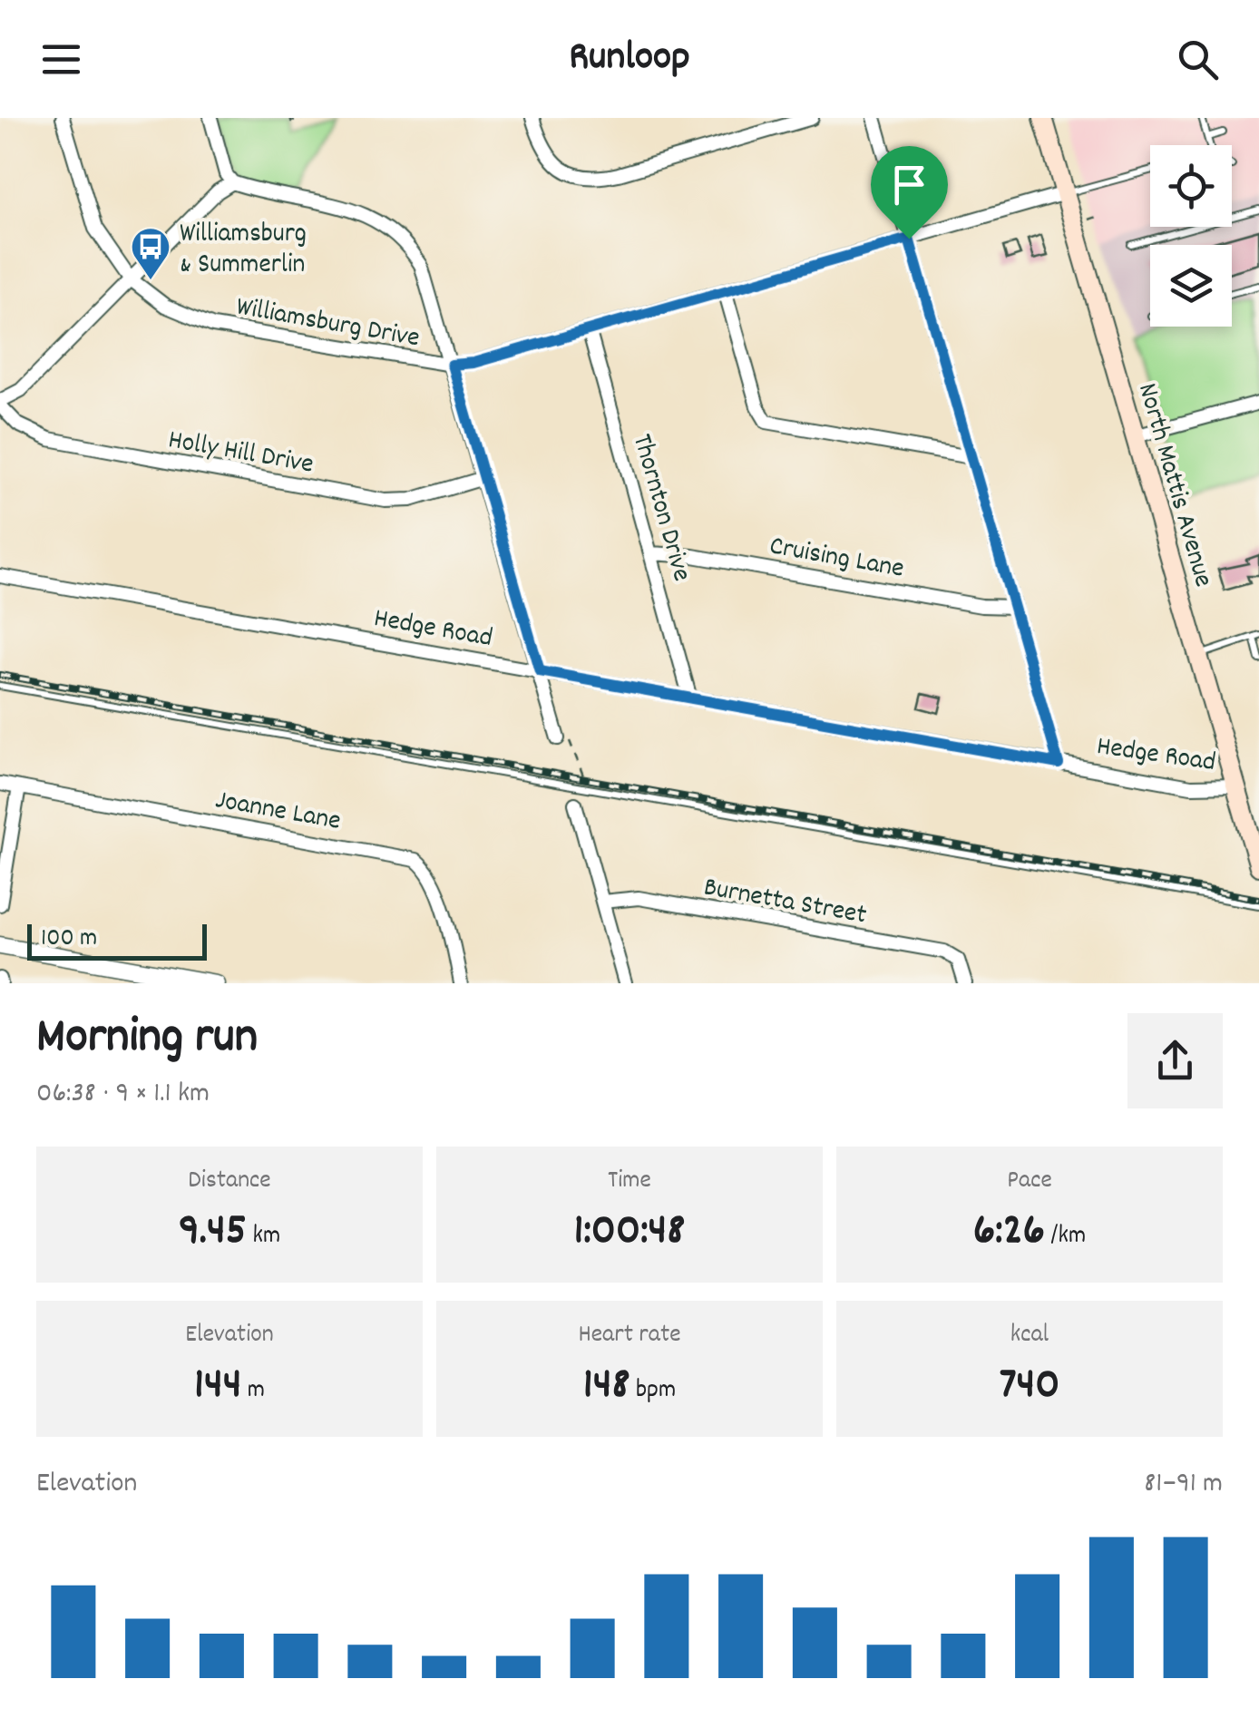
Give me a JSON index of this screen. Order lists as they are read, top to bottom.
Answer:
{
  "streets": {
    "main road": ["North Mattis Avenue"],
    "street": [
      "Williamsburg Drive",
      "Holly Hill Drive",
      "Thornton Drive",
      "Cruising Lane",
      "Hedge Road",
      "Joanne Lane",
      "Burnetta Street"
    ]
  },
  "crossings": [
    ["Williamsburg Drive", "North Mattis Avenue"],
    ["Williamsburg Drive", "Thornton Drive"],
    ["North Mattis Avenue", "Hedge Road"],
    ["Thornton Drive", "Cruising Lane"],
    ["Thornton Drive", "Hedge Road"]
  ],
  "places": {
    "bus stop": ["Williamsburg & Summerlin"]
  },
  "scale_bar": "100 m",
  "page": {
    "header": "Runloop",
    "scale": "100 m",
    "heading": ["Morning run", "06:38 · 9 × 1.1 km"],
    "stats": [
      ["Distance", "9.45 km"],
      ["Time", "1:00:48"],
      ["Pace", "6:26 /km"],
      ["Elevation", "144 m"],
      ["Heart rate", "148 bpm"],
      ["kcal", "740"]
    ],
    "chart": ["Elevation", "81–91 m"]
  }
}
